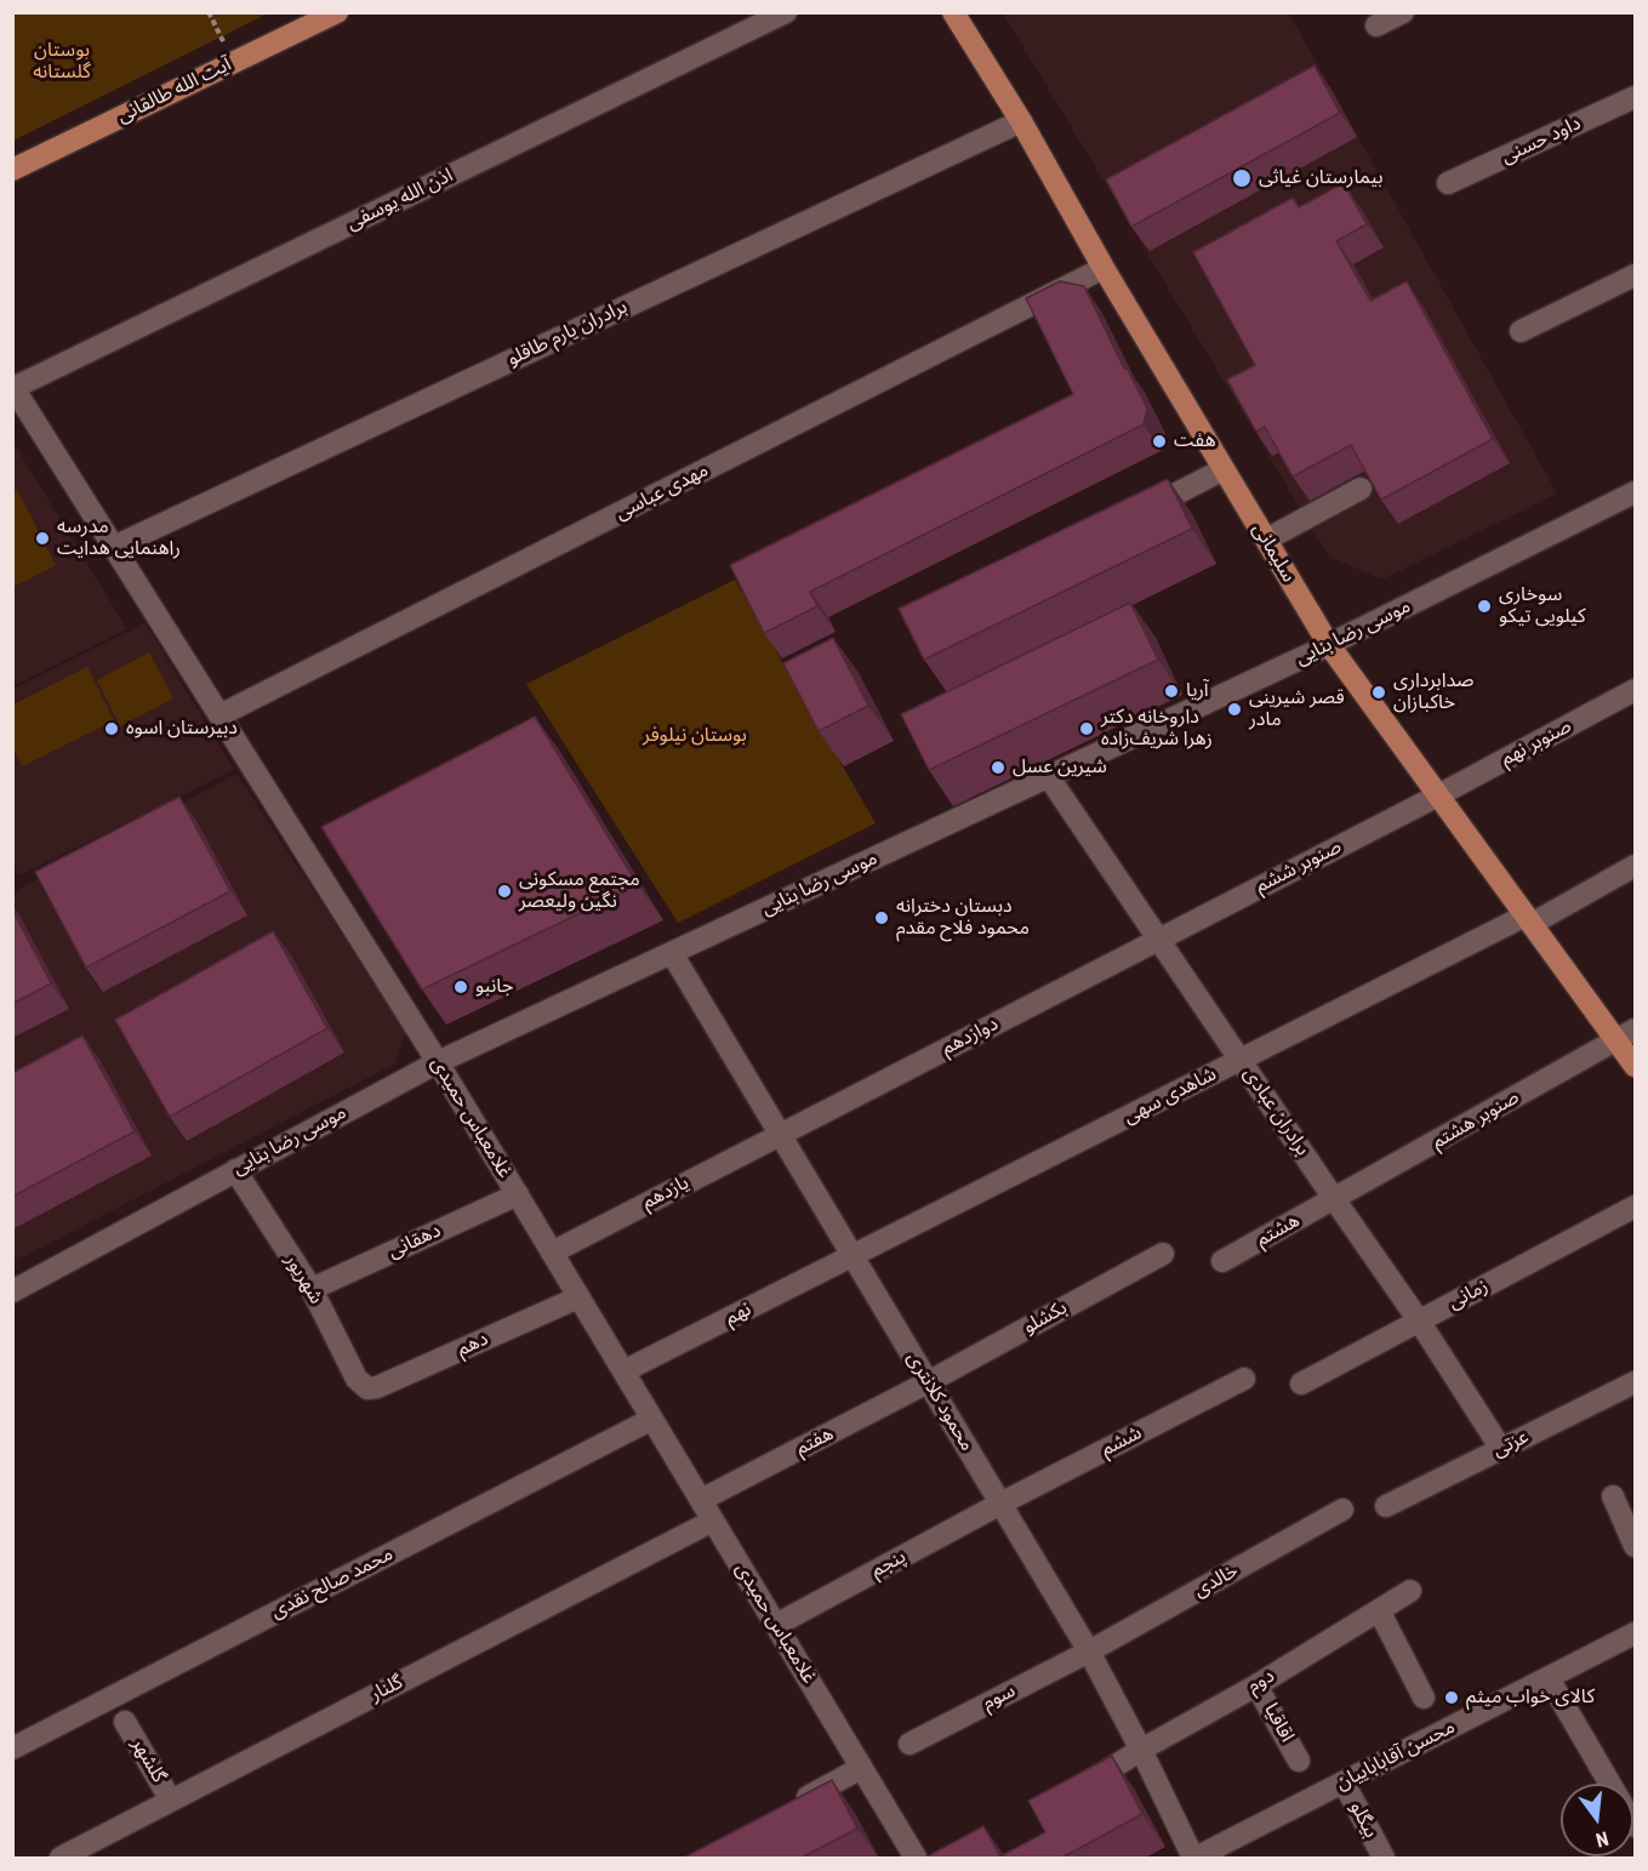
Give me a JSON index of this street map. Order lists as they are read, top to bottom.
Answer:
{
  "streets": {
    "main road": ["آیت الله طالقانی", "سلیمانی"],
    "street": [
      "داود حسنی",
      "اذن الله یوسفی",
      "برادران یارم طاقلو",
      "مهدی عباسی",
      "موسی رضا بنایی",
      "صنوبر نهم",
      "صنوبر ششم",
      "دوازدهم",
      "شاهدی سهی",
      "برادران عبادی",
      "غلامعباس حمیدی",
      "صنوبر هشتم",
      "یازدهم",
      "هشتم",
      "دهقانی",
      "شهریور",
      "زمانی",
      "نهم",
      "بکشلو",
      "دهم",
      "محمود کلانتری",
      "هفتم",
      "ششم",
      "عزتی",
      "پنجم",
      "خالدی",
      "محمد صالح نقدی",
      "دوم",
      "گلنار",
      "سوم",
      "اقاقیا",
      "محسن آقاباباییان",
      "گلشهر",
      "بیگلو"
    ]
  },
  "crossings": [
    ["اذن الله یوسفی", "غلامعباس حمیدی"],
    ["برادران یارم طاقلو", "سلیمانی"],
    ["برادران یارم طاقلو", "غلامعباس حمیدی"],
    ["مهدی عباسی", "سلیمانی"],
    ["مهدی عباسی", "غلامعباس حمیدی"],
    ["سلیمانی", "موسی رضا بنایی"],
    ["سلیمانی", "صنوبر نهم"],
    ["سلیمانی", "صنوبر ششم"],
    ["سلیمانی", "شاهدی سهی"],
    ["سلیمانی", "صنوبر هشتم"],
    ["موسی رضا بنایی", "برادران عبادی"],
    ["موسی رضا بنایی", "غلامعباس حمیدی"],
    ["موسی رضا بنایی", "شهریور"],
    ["موسی رضا بنایی", "محمود کلانتری"],
    ["صنوبر نهم", "صنوبر ششم"],
    ["صنوبر ششم", "دوازدهم"],
    ["صنوبر ششم", "برادران عبادی"],
    ["دوازدهم", "برادران عبادی"],
    ["دوازدهم", "یازدهم"],
    ["دوازدهم", "محمود کلانتری"],
    ["شاهدی سهی", "برادران عبادی"],
    ["شاهدی سهی", "نهم"],
    ["شاهدی سهی", "محمود کلانتری"],
    ["برادران عبادی", "صنوبر هشتم"],
    ["برادران عبادی", "هشتم"],
    ["برادران عبادی", "زمانی"],
    ["برادران عبادی", "عزتی"],
    ["غلامعباس حمیدی", "یازدهم"],
    ["غلامعباس حمیدی", "دهقانی"],
    ["غلامعباس حمیدی", "نهم"],
    ["غلامعباس حمیدی", "دهم"],
    ["غلامعباس حمیدی", "هفتم"],
    ["غلامعباس حمیدی", "پنجم"],
    ["غلامعباس حمیدی", "محمد صالح نقدی"],
    ["غلامعباس حمیدی", "گلنار"],
    ["صنوبر هشتم", "هشتم"],
    ["یازدهم", "محمود کلانتری"],
    ["دهقانی", "شهریور"],
    ["شهریور", "دهم"],
    ["نهم", "محمود کلانتری"],
    ["بکشلو", "محمود کلانتری"],
    ["بکشلو", "هفتم"],
    ["محمود کلانتری", "هفتم"],
    ["محمود کلانتری", "ششم"],
    ["محمود کلانتری", "پنجم"],
    ["محمود کلانتری", "خالدی"],
    ["محمود کلانتری", "دوم"],
    ["محمود کلانتری", "سوم"],
    ["محمود کلانتری", "محسن آقاباباییان"],
    ["ششم", "پنجم"],
    ["خالدی", "سوم"],
    ["دوم", "اقاقیا"],
    ["گلنار", "گلشهر"],
    ["محسن آقاباباییان", "بیگلو"]
  ],
  "parks": ["بوستان گلستانه", "بوستان نیلوفر"],
  "places": [
    "بیمارستان غیاثی",
    "هفت",
    "مدرسه راهنمایی هدایت",
    "سوخاری کیلویی تیکو",
    "آریا",
    "صدابرداری خاکبازان",
    "قصر شیرینی مادر",
    "دبیرستان اسوه",
    "داروخانه دکتر زهرا شریف‌زاده",
    "شیرین عسل",
    "مجتمع مسکونی نگین ولیعصر",
    "دبستان دخترانه محمود فلاح مقدم",
    "جانبو",
    "کالای خواب میثم"
  ],
  "north": "bottom"
}
